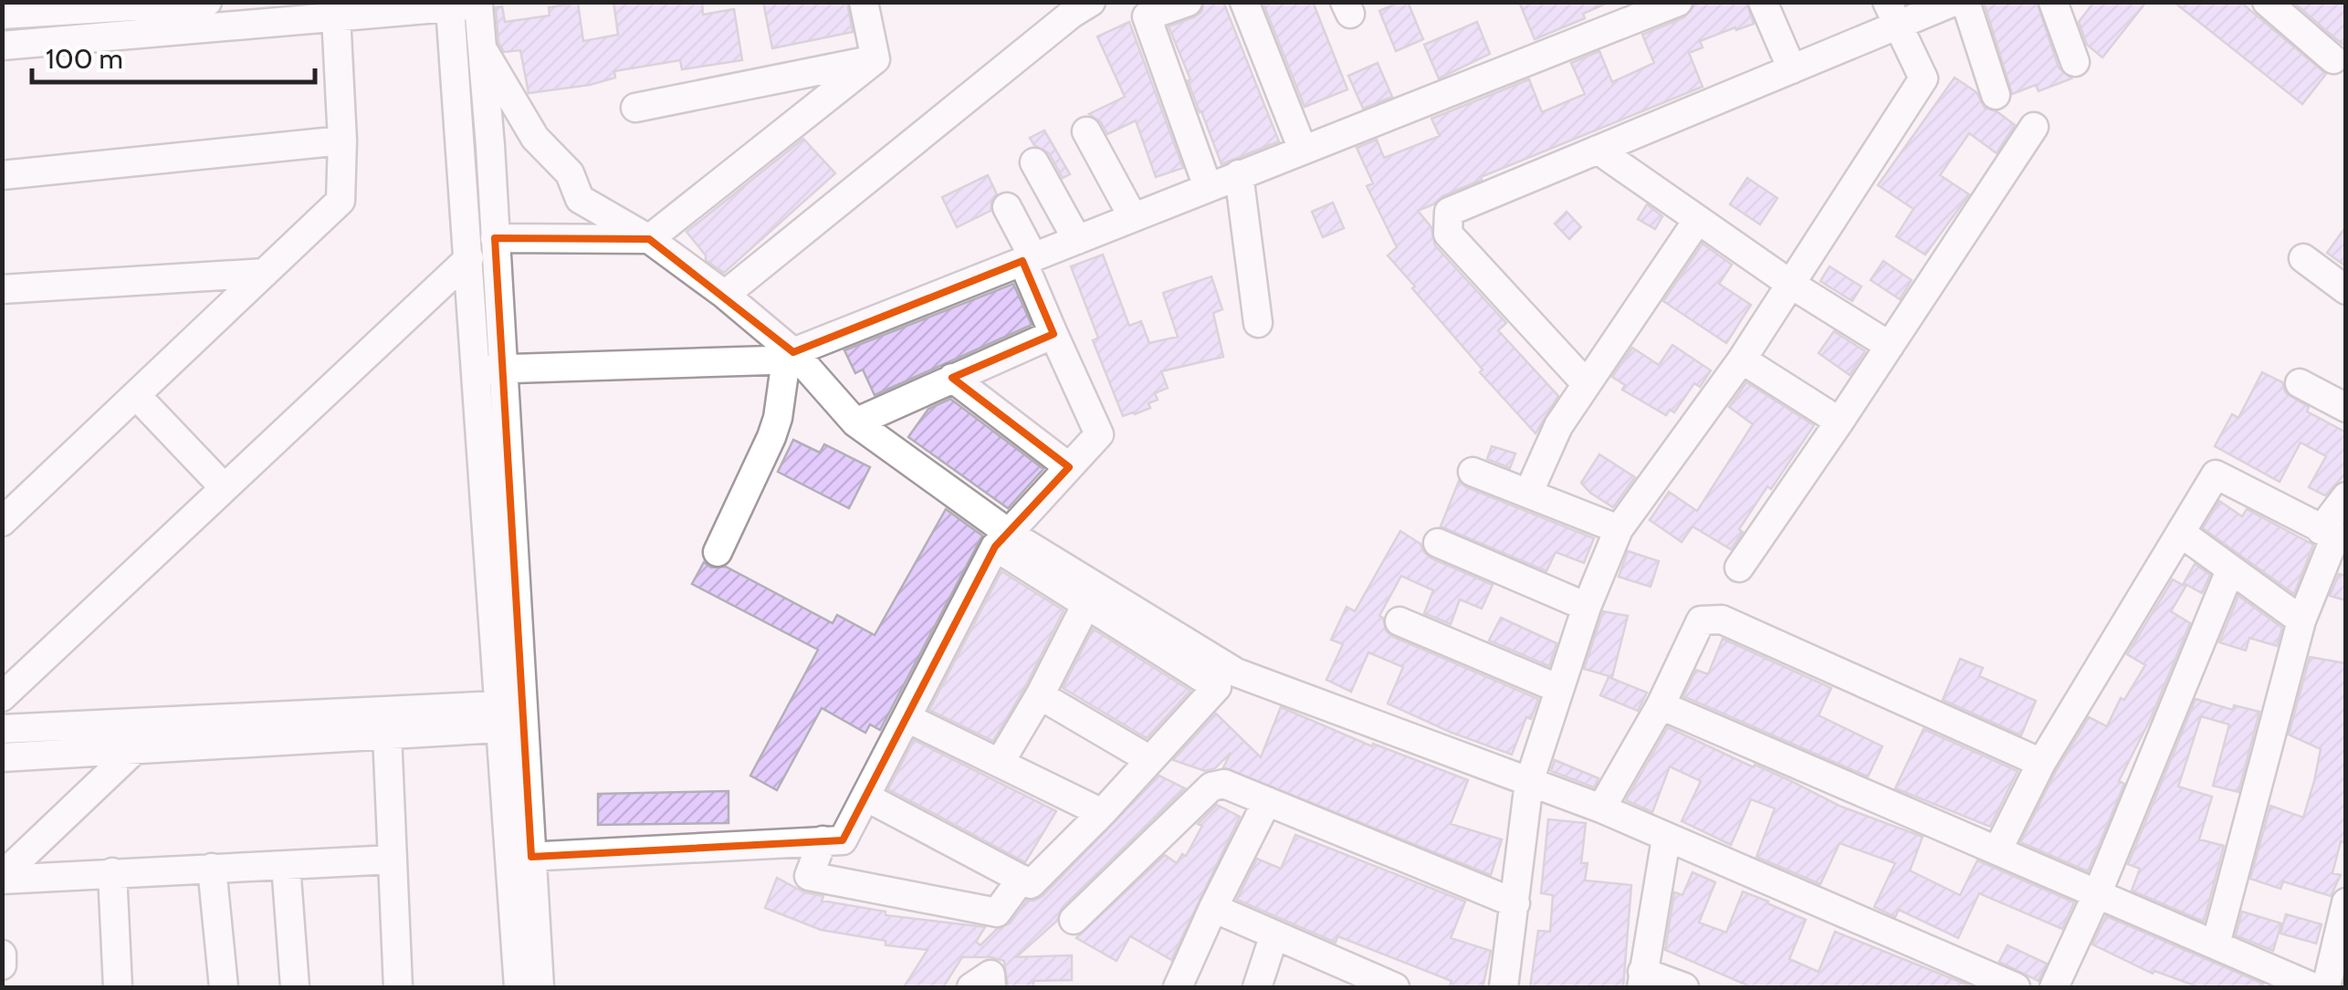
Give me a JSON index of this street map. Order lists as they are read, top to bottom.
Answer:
{
  "scale_bar": "100 m"
}
